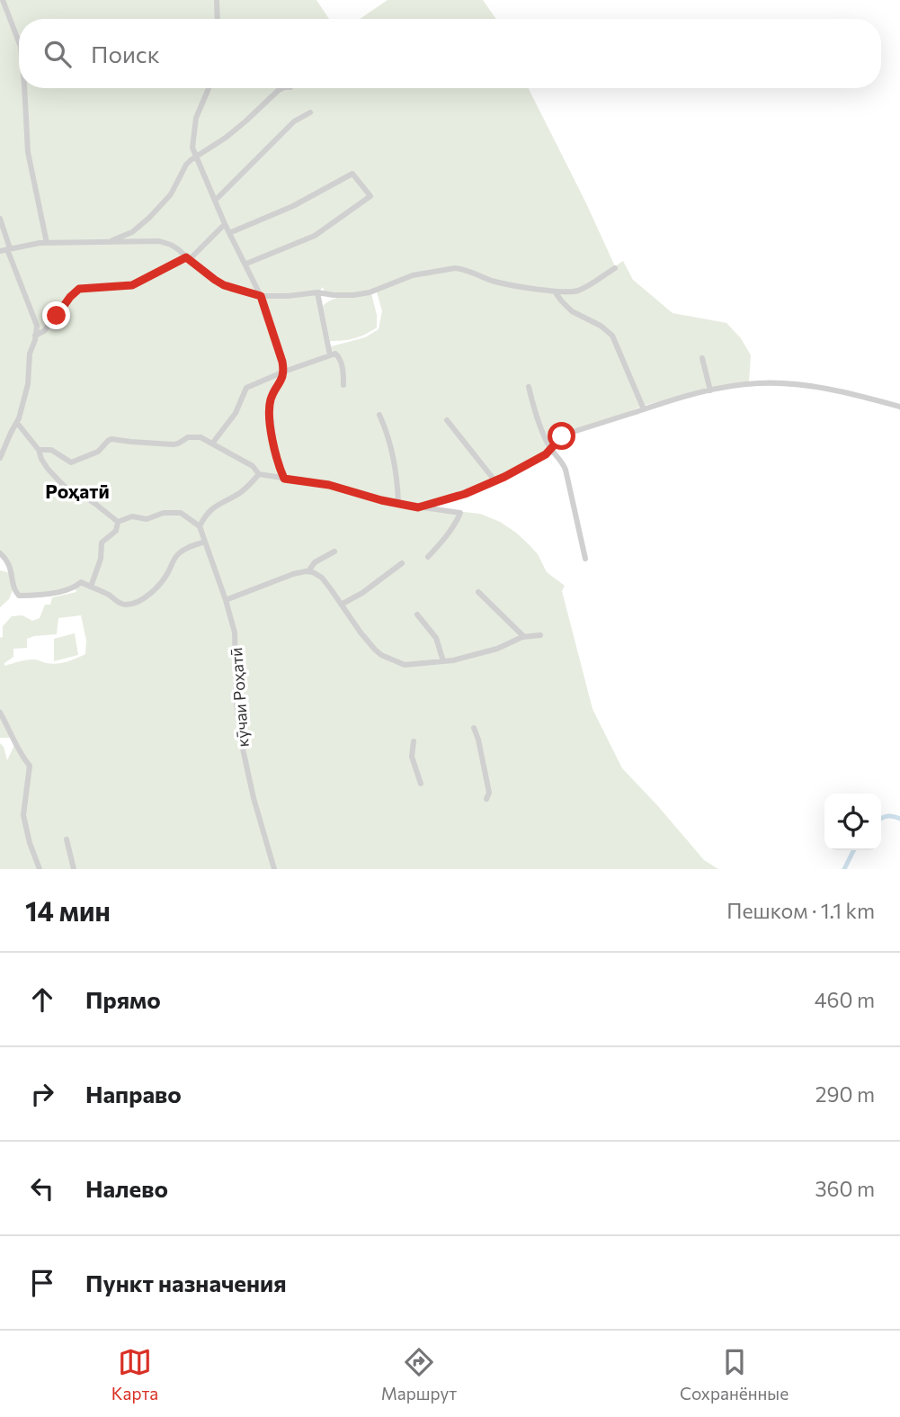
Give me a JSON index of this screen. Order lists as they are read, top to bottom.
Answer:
{
  "streets": {
    "street": ["кӯчаи Роҳатӣ"]
  },
  "districts": ["Роҳатӣ"],
  "page": {
    "search": "Поиск",
    "heading": ["14 мин", "Пешком · 1.1 km"],
    "list": [
      ["Прямо", "460 m"],
      ["Направо", "290 m"],
      ["Налево", "360 m"],
      "Пункт назначения"
    ],
    "nav": ["Карта", "Маршрут", "Сохранённые"]
  }
}
